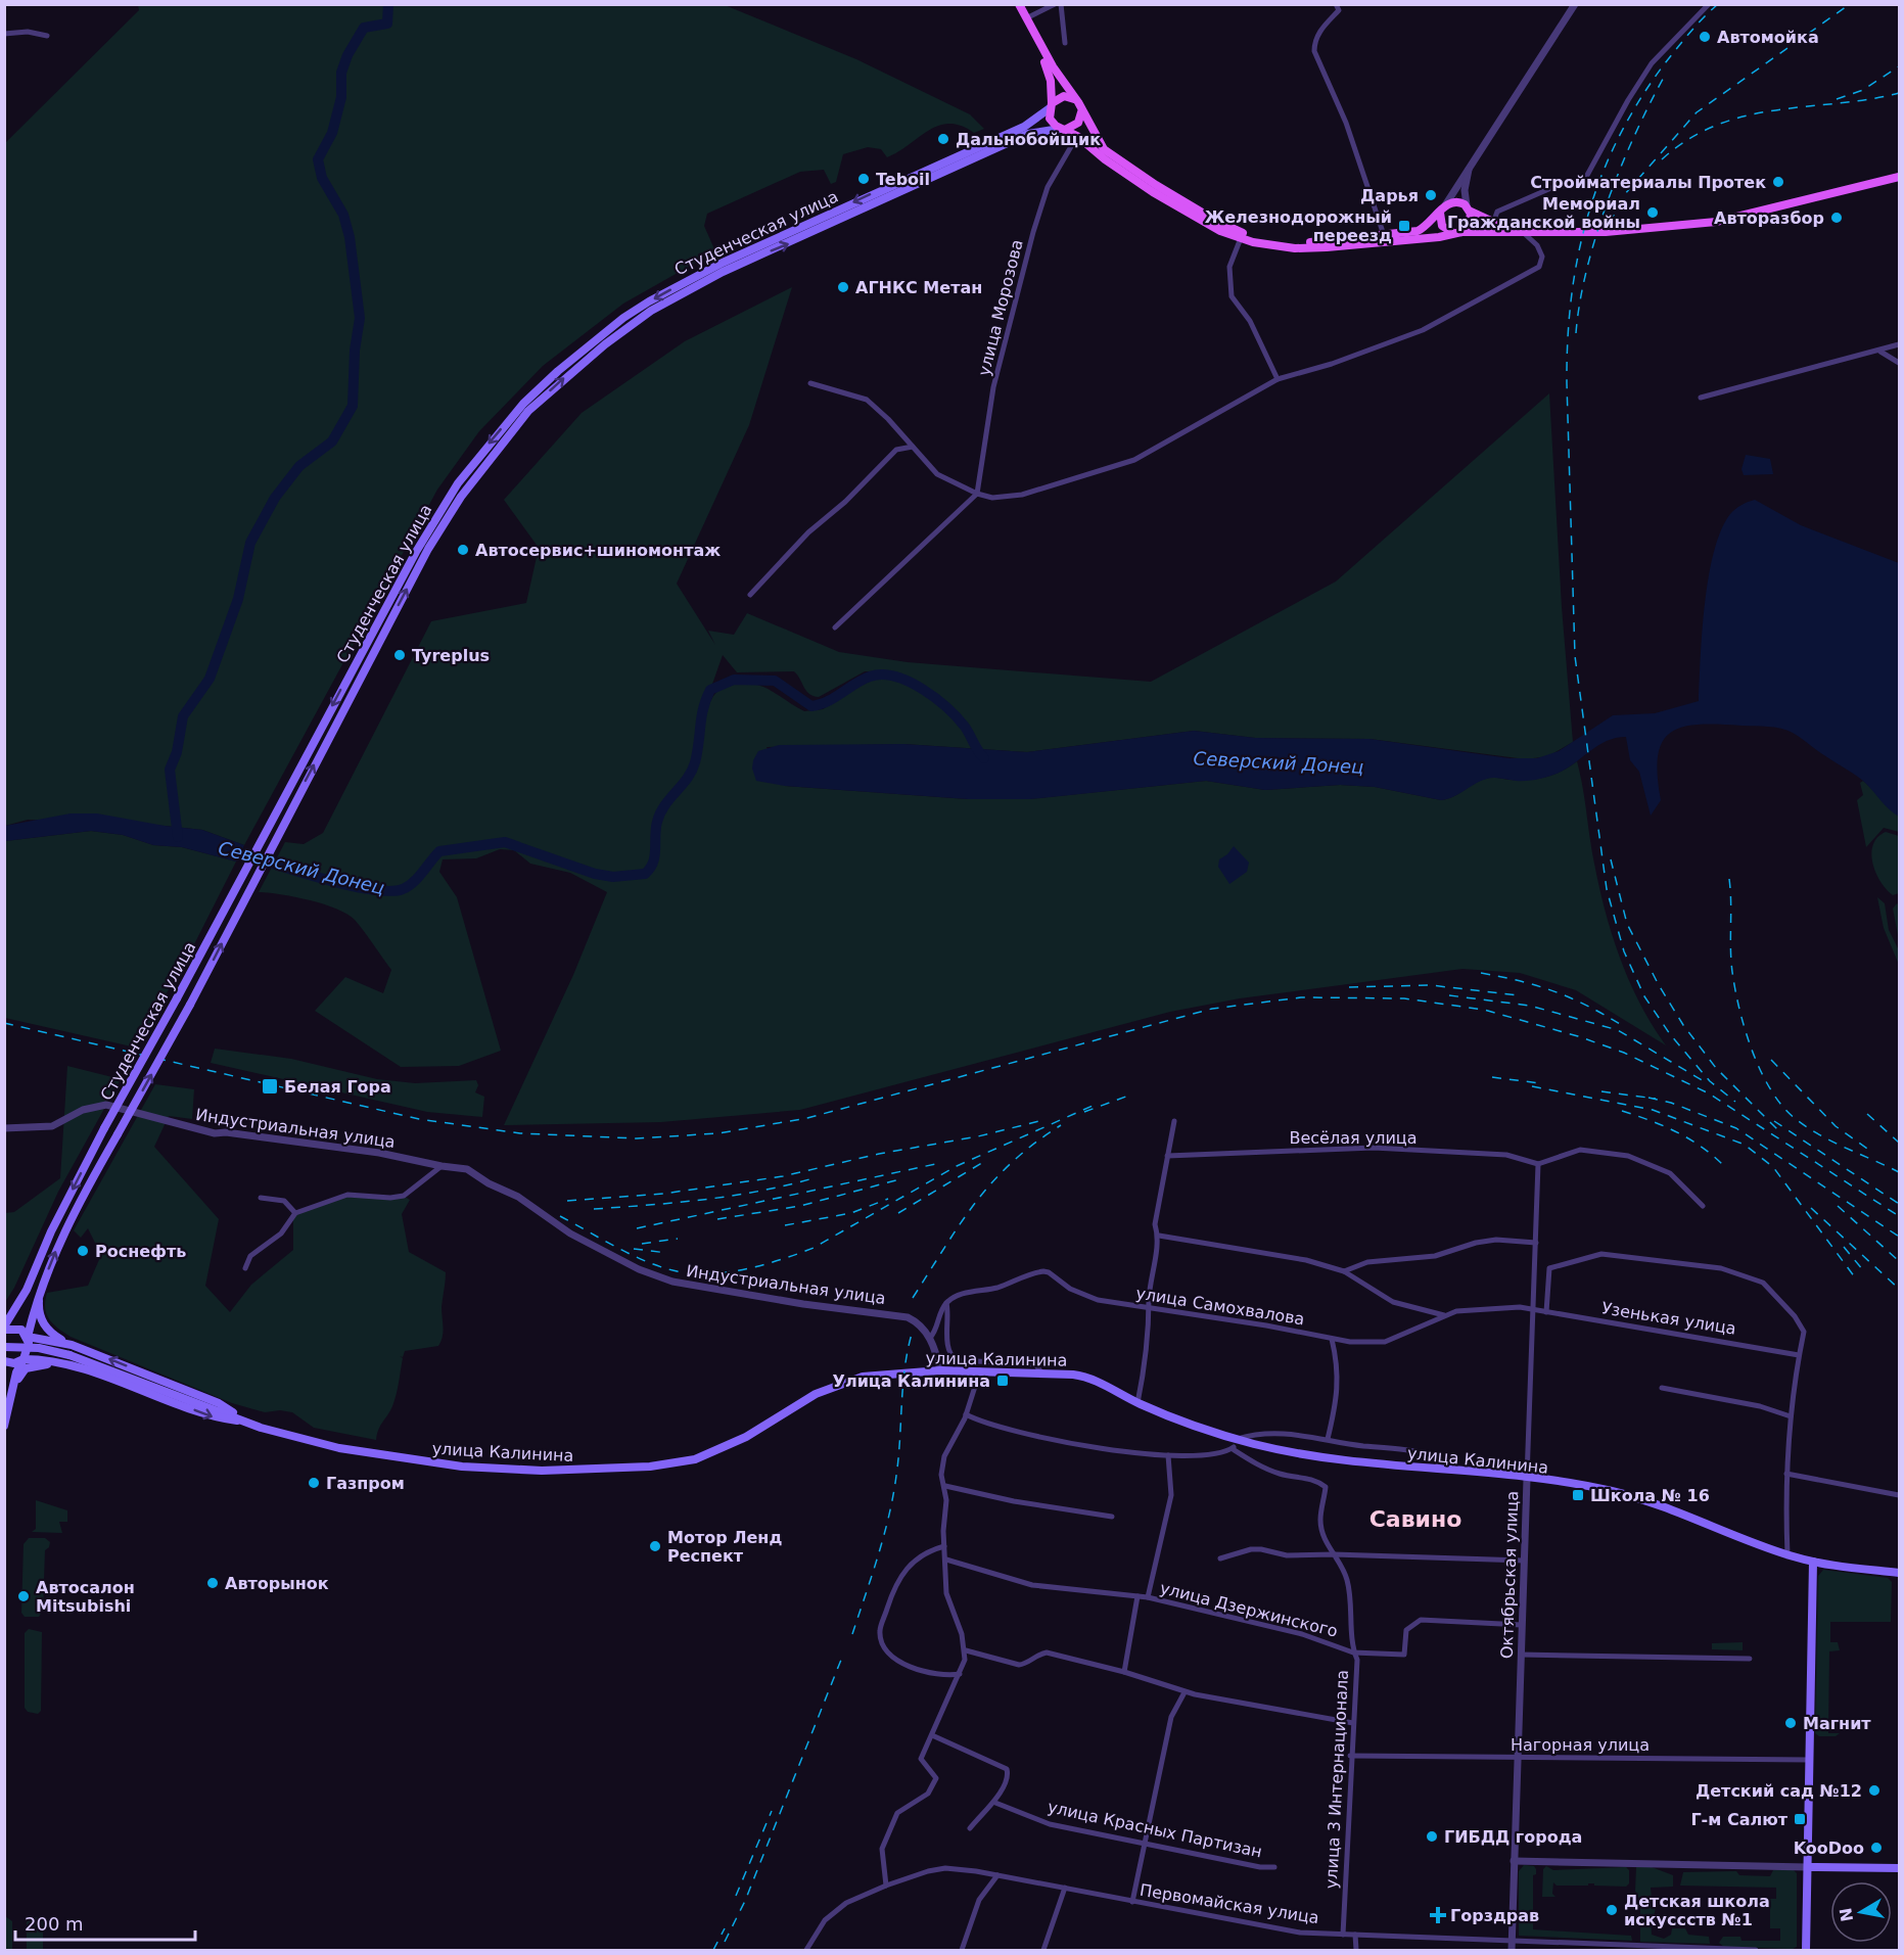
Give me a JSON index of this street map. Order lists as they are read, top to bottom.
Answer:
{
  "streets": {
    "main road": ["Студенческая улица", "улица Калинина"],
    "street": [
      "улица Морозова",
      "Индустриальная улица",
      "Весёлая улица",
      "улица Самохвалова",
      "Узенькая улица",
      "Октябрьская улица",
      "улица Дзержинского",
      "Нагорная улица",
      "улица 3 Интернационала",
      "улица Красных Партизан",
      "Первомайская улица"
    ]
  },
  "crossings": [
    ["Весёлая улица", "Октябрьская улица"],
    ["улица Самохвалова", "Узенькая улица"],
    ["улица Самохвалова", "Октябрьская улица"],
    ["Узенькая улица", "Октябрьская улица"],
    ["улица Калинина", "Октябрьская улица"],
    ["Октябрьская улица", "улица Дзержинского"],
    ["Октябрьская улица", "Нагорная улица"],
    ["Октябрьская улица", "Первомайская улица"],
    ["улица Дзержинского", "улица 3 Интернационала"],
    ["Нагорная улица", "улица 3 Интернационала"],
    ["улица 3 Интернационала", "Первомайская улица"]
  ],
  "districts": ["Савино"],
  "water": ["Северский Донец"],
  "places": {
    "other": [
      "Автомойка",
      "Дальнобойщик",
      "Teboil",
      "Стройматериалы Протек",
      "Дарья",
      "Мемориал Гражданской войны",
      "Авторазбор",
      "АГНКС Метан",
      "Автосервис+шиномонтаж",
      "Tyreplus",
      "Роснефть",
      "Газпром",
      "Мотор Ленд Респект",
      "Авторынок",
      "Автосалон Mitsubishi",
      "Магнит",
      "Детский сад №12",
      "ГИБДД города",
      "KooDoo",
      "Детская школа искуссств №1"
    ],
    "transit": [
      "Железнодорожный переезд",
      "Белая Гора",
      "Улица Калинина",
      "Школа № 16",
      "Г-м Салют"
    ],
    "health": ["Горздрав"]
  },
  "scale_bar": "200 m",
  "north": "left"
}
